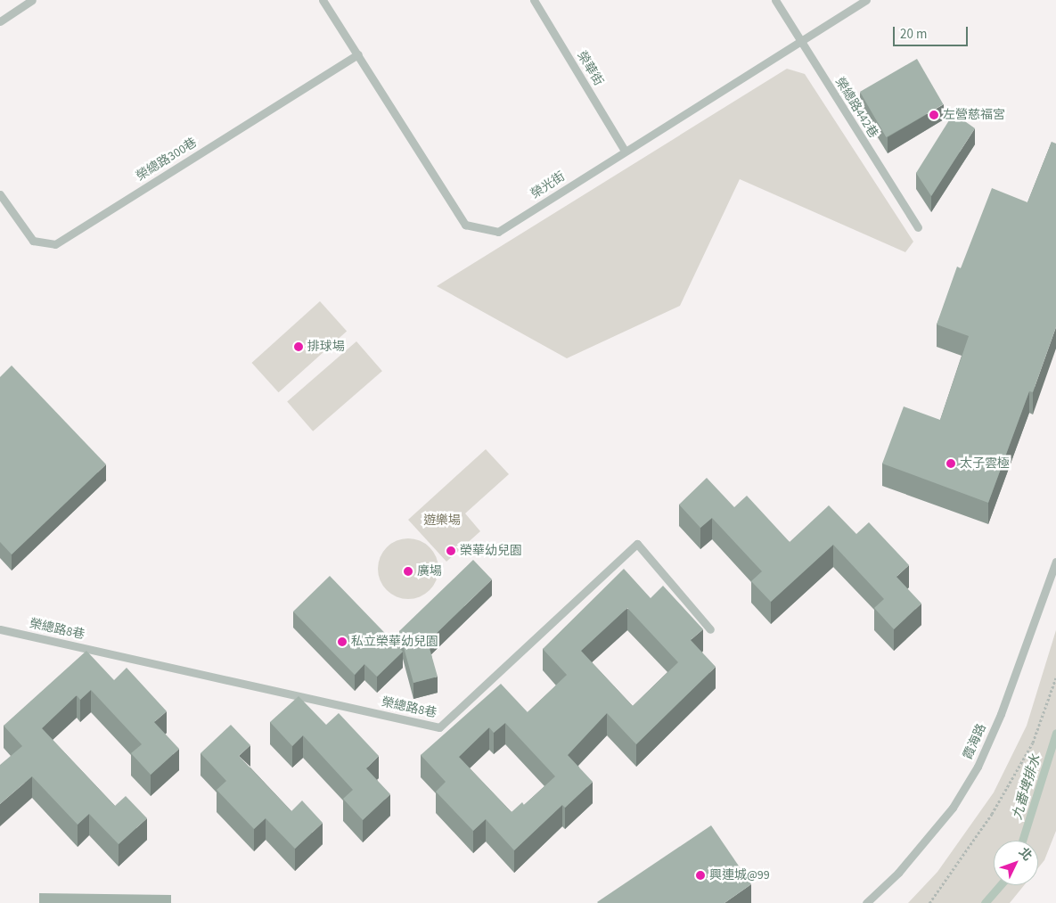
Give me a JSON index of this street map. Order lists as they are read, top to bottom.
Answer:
{
  "streets": {
    "street": [
      "榮華街",
      "榮總路442巷",
      "榮總路300巷",
      "榮光街",
      "榮總路8巷",
      "霞海路"
    ]
  },
  "crossings": [
    ["榮華街", "榮光街"],
    ["榮總路442巷", "榮光街"],
    ["榮總路300巷", "榮光街"]
  ],
  "water": ["九番埤排水"],
  "parks": ["遊樂場"],
  "places": [
    "左營慈福宮",
    "排球場",
    "太子雲極",
    "榮華幼兒園",
    "廣場",
    "私立榮華幼兒園",
    "興連城@99"
  ],
  "scale_bar": "20 m",
  "north": "top right"
}
